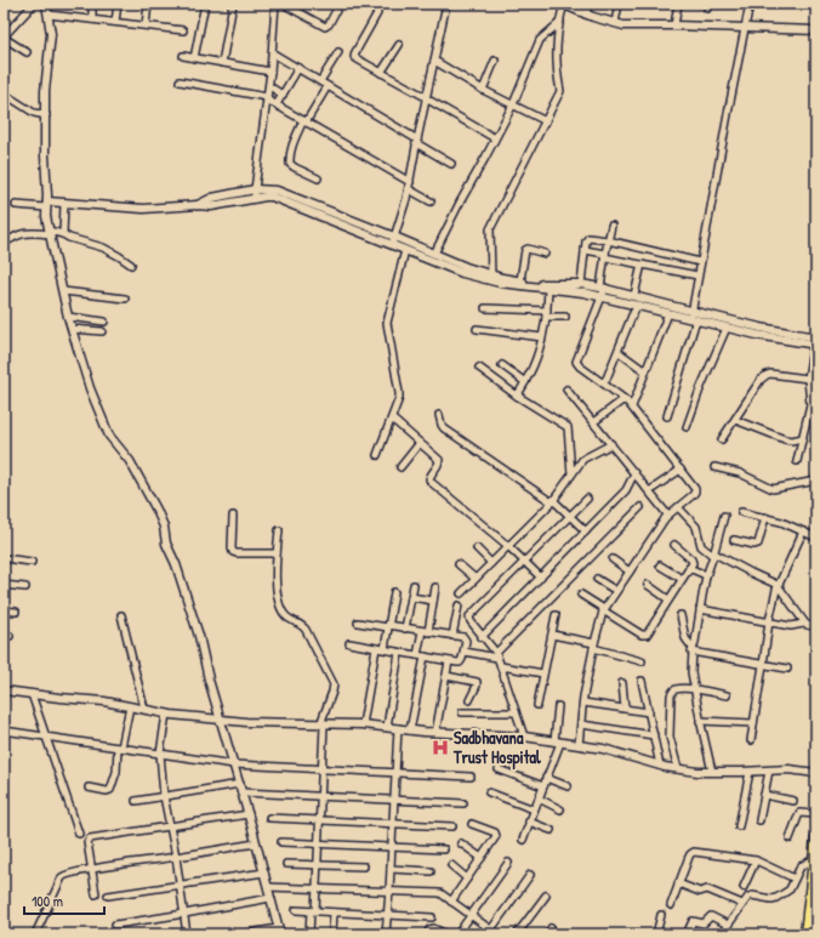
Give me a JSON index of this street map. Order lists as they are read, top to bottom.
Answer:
{
  "places": {
    "hospital": ["Sadbhavana Trust Hospital"]
  },
  "scale_bar": "100 m"
}
